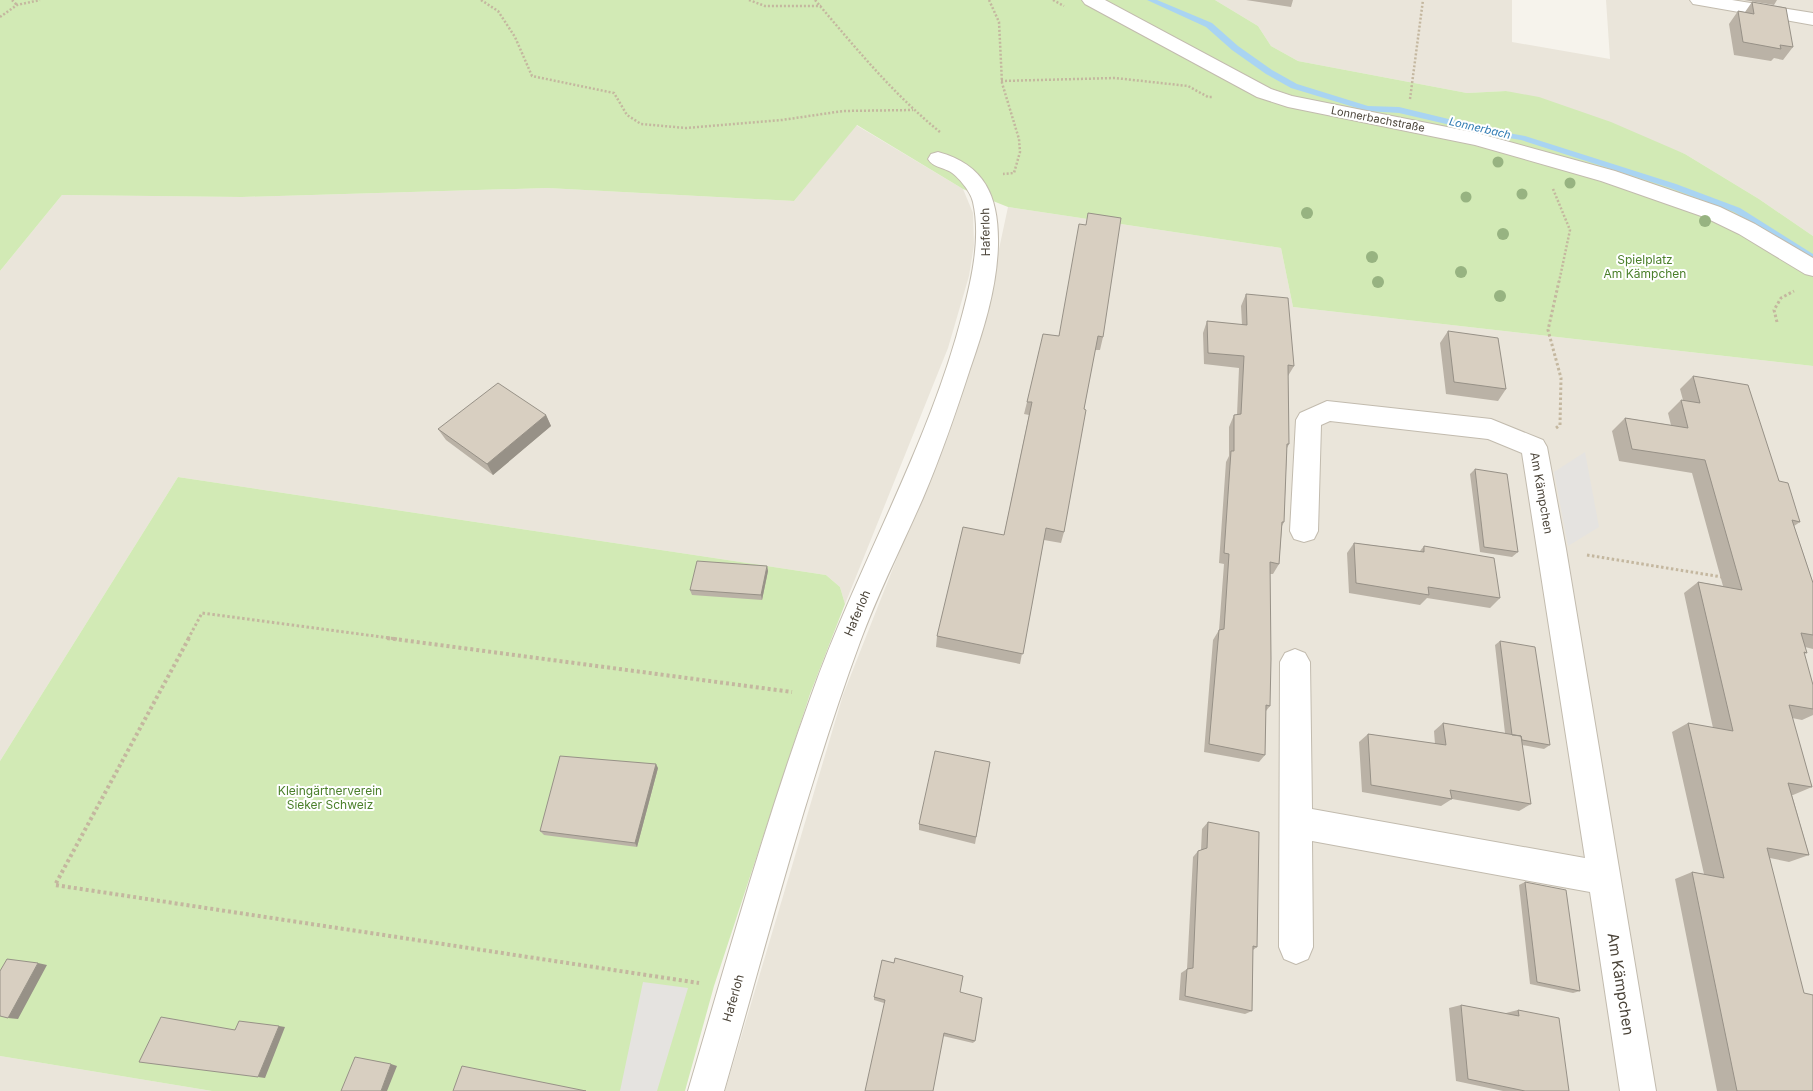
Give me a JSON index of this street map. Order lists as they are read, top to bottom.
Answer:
{
  "streets": {
    "street": ["Lonnerbachstraße", "Haferloh", "Am Kämpchen"]
  },
  "water": ["Lonnerbach"],
  "parks": ["Spielplatz Am Kämpchen", "Kleingärtnerverein Sieker Schweiz"]
}
